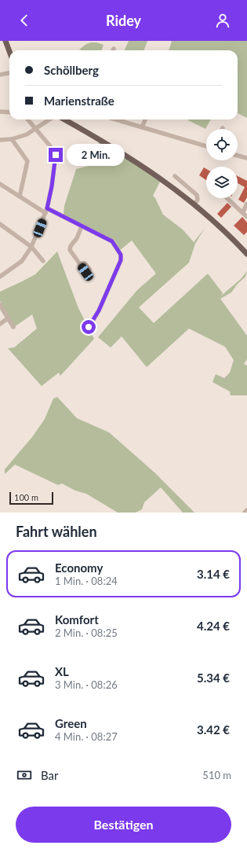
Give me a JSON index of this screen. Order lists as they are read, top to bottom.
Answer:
{
  "scale_bar": "100 m",
  "page": {
    "header": "Ridey",
    "banner": ["Schöllberg", "Marienstraße"],
    "bubble": "2 Min.",
    "scale": "100 m",
    "heading": "Fahrt wählen",
    "list": [
      {
        "name": "Economy",
        "note": "1 Min. · 08:24",
        "value": "3.14 €"
      },
      {
        "name": "Komfort",
        "note": "2 Min. · 08:25",
        "value": "4.24 €"
      },
      {
        "name": "XL",
        "note": "3 Min. · 08:26",
        "value": "5.34 €"
      },
      {
        "name": "Green",
        "note": "4 Min. · 08:27",
        "value": "3.42 €"
      }
    ],
    "pay": ["Bar", "510 m"],
    "buttons": "Bestätigen"
  }
}
